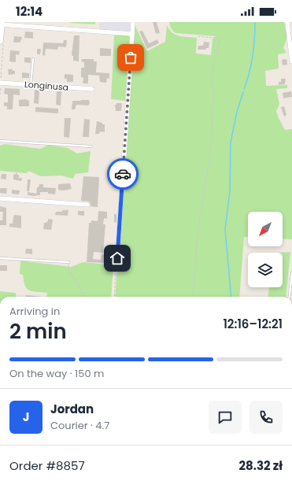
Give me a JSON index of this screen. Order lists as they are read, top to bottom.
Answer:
{
  "streets": {
    "street": ["Longinusa"]
  },
  "north": "bottom left",
  "page": {
    "status": "12:14",
    "heading": ["2 min", "Arriving in", "12:16–12:21"],
    "panel": [
      "Jordan",
      "Courier · 4.7",
      "Order #8857",
      "28.32 zł"
    ],
    "bar": "On the way · 150 m",
    "round": "J"
  }
}
